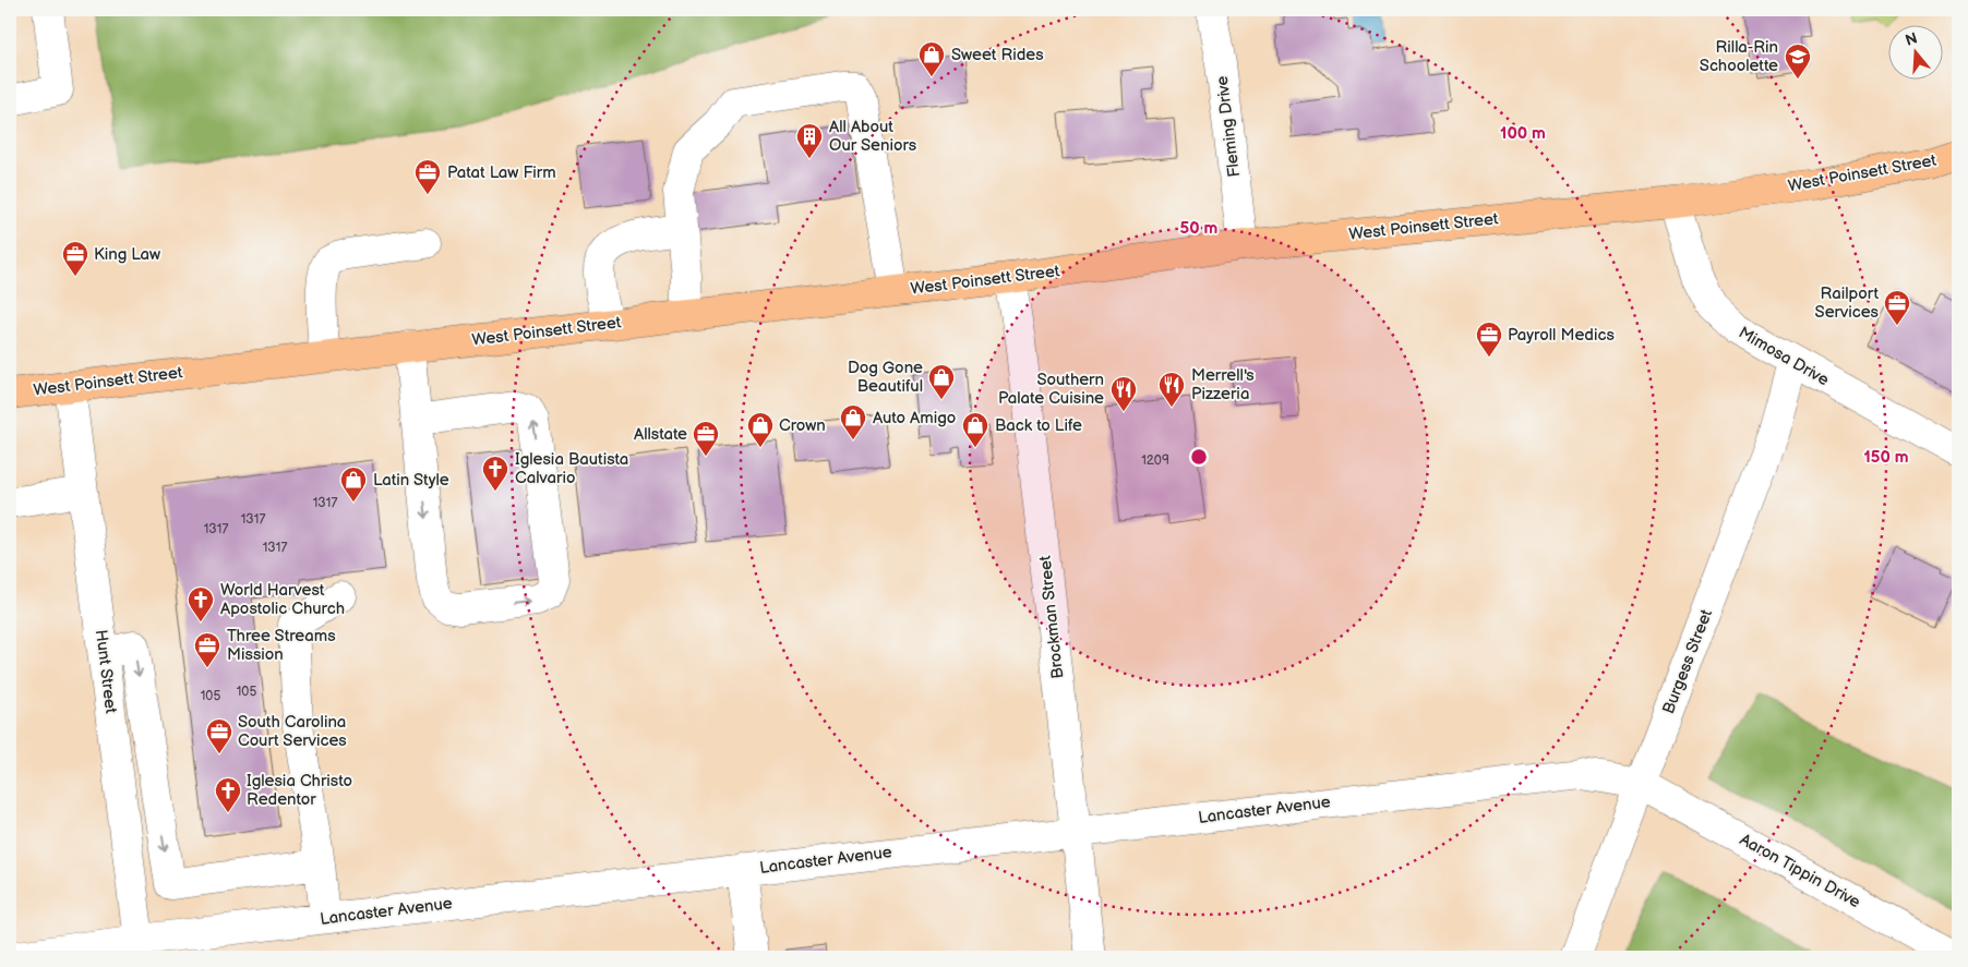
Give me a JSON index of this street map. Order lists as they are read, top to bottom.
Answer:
{
  "streets": {
    "main road": ["West Poinsett Street"],
    "street": [
      "Fleming Drive",
      "Mimosa Drive",
      "Brockman Street",
      "Burgess Street",
      "Hunt Street",
      "Lancaster Avenue",
      "Aaron Tippin Drive"
    ]
  },
  "crossings": [
    ["Fleming Drive", "West Poinsett Street"],
    ["West Poinsett Street", "Mimosa Drive"],
    ["West Poinsett Street", "Brockman Street"],
    ["West Poinsett Street", "Hunt Street"],
    ["Mimosa Drive", "Burgess Street"],
    ["Brockman Street", "Lancaster Avenue"],
    ["Burgess Street", "Lancaster Avenue"],
    ["Burgess Street", "Aaron Tippin Drive"],
    ["Hunt Street", "Lancaster Avenue"],
    ["Lancaster Avenue", "Aaron Tippin Drive"]
  ],
  "places": {
    "shop": [
      "Sweet Rides",
      "Dog Gone Beautiful",
      "Auto Amigo",
      "Crown",
      "Back to Life",
      "Latin Style"
    ],
    "school or university": ["Rilla-Rin Schoolette"],
    "building": ["All About Our Seniors"],
    "office": [
      "Patat Law Firm",
      "King Law",
      "Railport Services",
      "Payroll Medics",
      "Allstate",
      "Three Streams Mission",
      "South Carolina Court Services"
    ],
    "restaurant": ["Merrell's Pizzeria", "Southern Palate Cuisine"],
    "church": ["Iglesia Bautista Calvario", "World Harvest Apostolic Church", "Iglesia Christo Redentor"]
  },
  "house_numbers": [
    "1209",
    "1317",
    "1317",
    "1317",
    "1317",
    "105",
    "105"
  ],
  "north": "top",
  "rings": ["100 m", "50 m", "150 m"]
}
